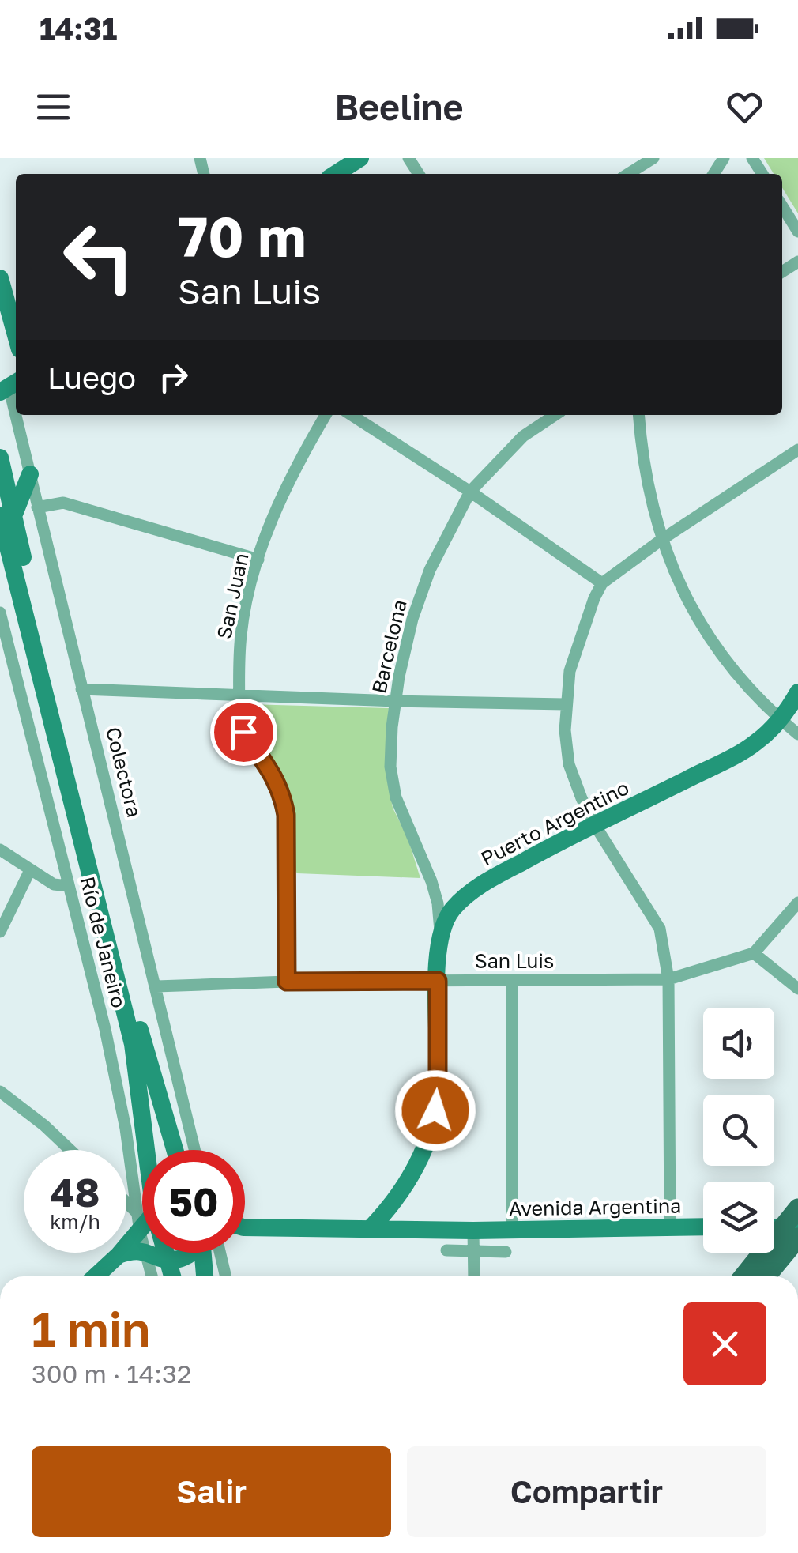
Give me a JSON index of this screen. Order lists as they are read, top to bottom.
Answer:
{
  "streets": {
    "main road": ["Puerto Argentino", "Avenida Argentina"],
    "street": [
      "San Juan",
      "Barcelona",
      "Colectora",
      "Río de Janeiro",
      "San Luis"
    ]
  },
  "crossings": [
    ["San Juan", "San Luis"],
    ["Barcelona", "Puerto Argentino"],
    ["Colectora", "San Luis"],
    ["Puerto Argentino", "San Luis"],
    ["Puerto Argentino", "Avenida Argentina"]
  ],
  "page": {
    "status": "14:31",
    "header": "Beeline",
    "turn": ["70 m", "San Luis"],
    "then": "Luego",
    "speed": "48 km/h",
    "limit": "50",
    "heading": ["1 min", "300 m · 14:32"],
    "buttons": ["Salir", "Compartir"]
  }
}
